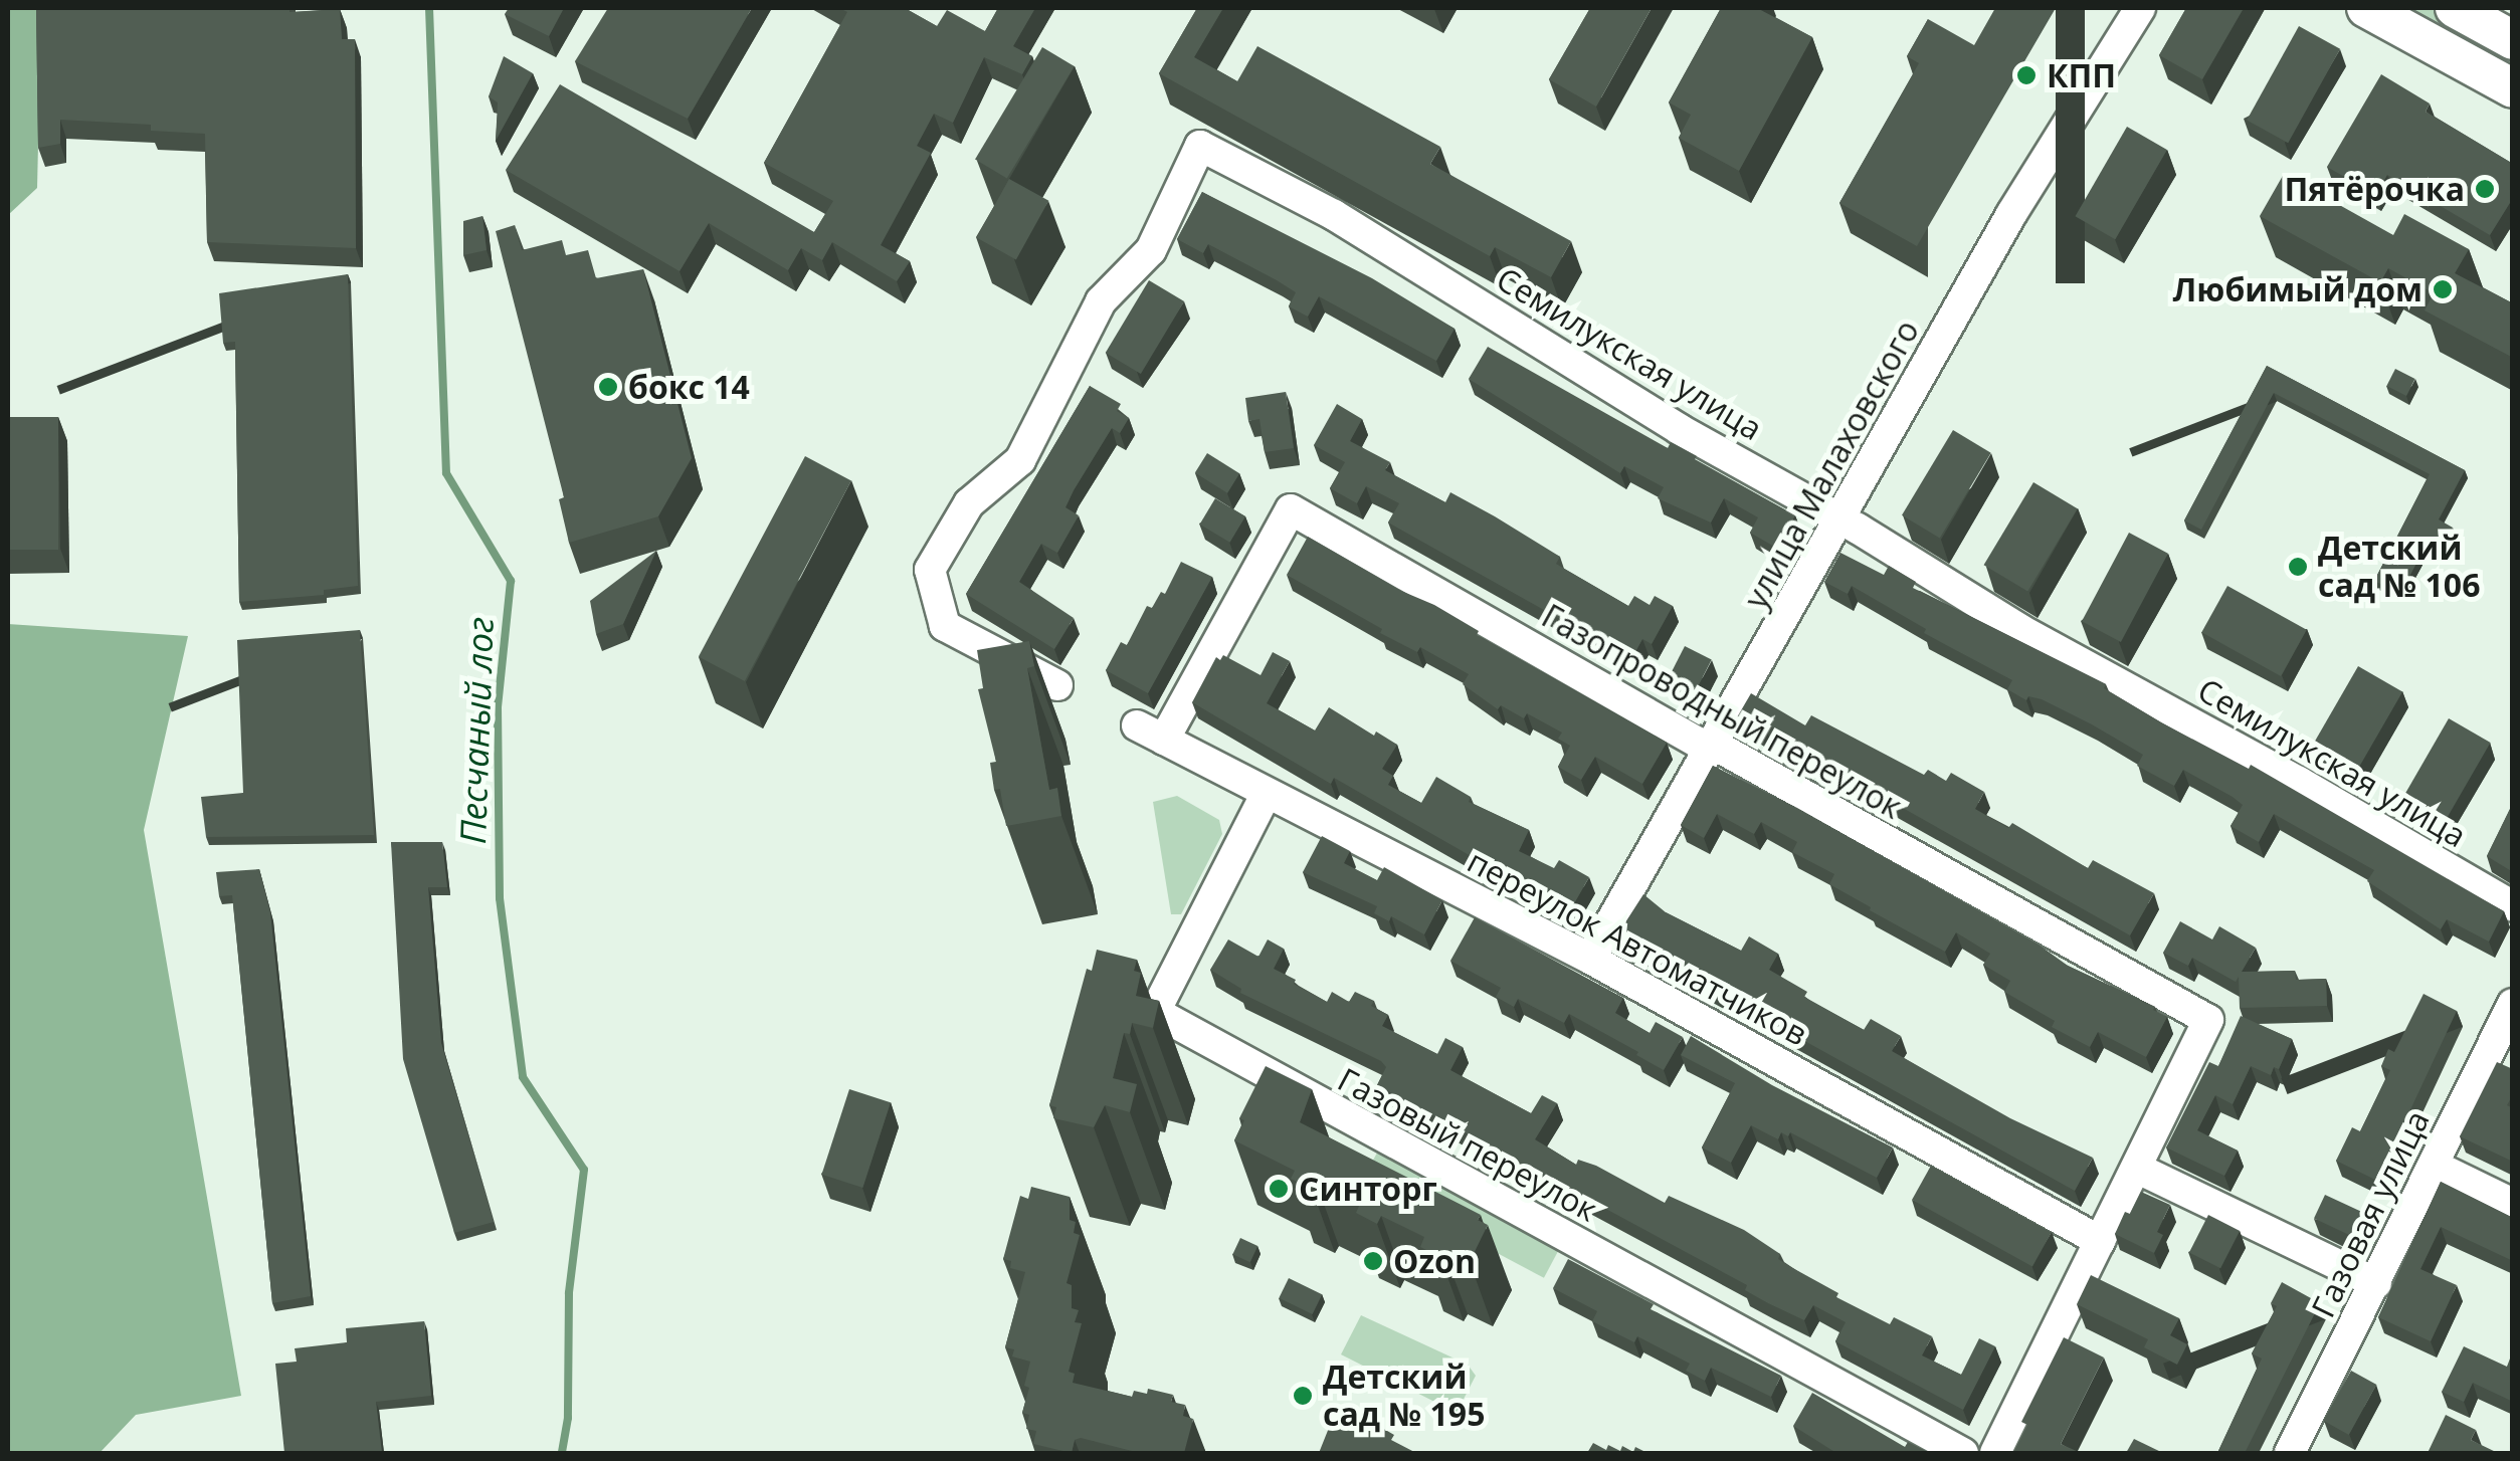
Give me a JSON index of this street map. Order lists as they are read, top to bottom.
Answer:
{
  "streets": {
    "street": [
      "Семилукская улица",
      "улица Малаховского",
      "Газопроводный переулок",
      "переулок Автоматчиков",
      "Газовый переулок",
      "Газовая улица"
    ]
  },
  "crossings": [
    ["Семилукская улица", "улица Малаховского"],
    ["улица Малаховского", "Газопроводный переулок"],
    ["улица Малаховского", "переулок Автоматчиков"],
    ["Газопроводный переулок", "переулок Автоматчиков"],
    ["переулок Автоматчиков", "Газовый переулок"]
  ],
  "water": ["Песчаный лог"],
  "places": [
    "КПП",
    "Пятёрочка",
    "Любимый дом",
    "бокс 14",
    "Детский сад № 106",
    "Синторг",
    "Ozon",
    "Детский сад № 195"
  ]
}
